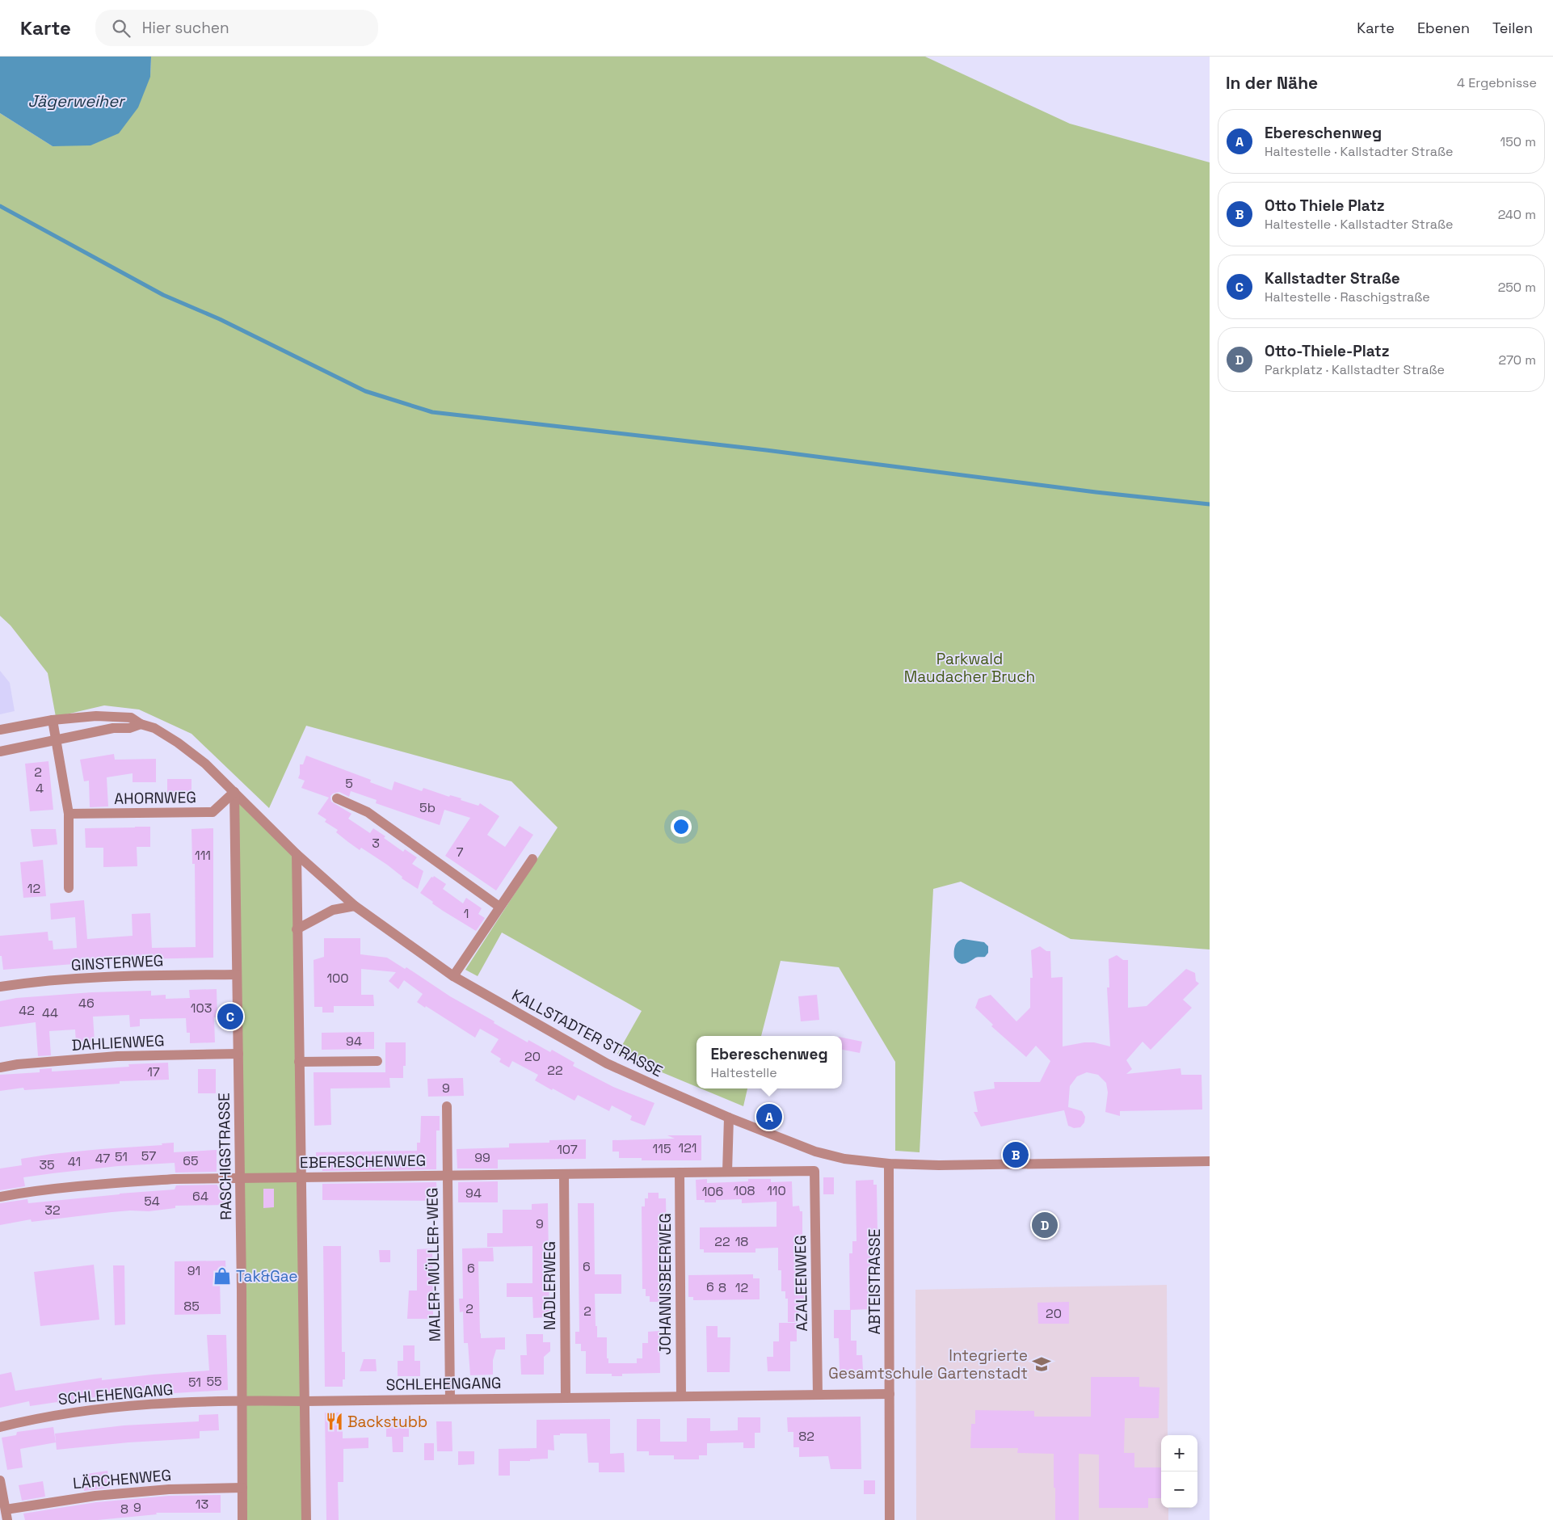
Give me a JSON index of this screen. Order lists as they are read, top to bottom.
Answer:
{
  "streets": {
    "street": [
      "AHORNWEG",
      "GINSTERWEG",
      "KALLSTADTER STRASSE",
      "DAHLIENWEG",
      "RASCHIGSTRASSE",
      "EBERESCHENWEG",
      "MALER-MÜLLER-WEG",
      "ABTEISTRASSE",
      "AZALEENWEG",
      "JOHANNISBEERWEG",
      "NADLERWEG",
      "SCHLEHENGANG",
      "LÄRCHENWEG"
    ]
  },
  "crossings": [
    ["AHORNWEG", "KALLSTADTER STRASSE"],
    ["AHORNWEG", "RASCHIGSTRASSE"],
    ["GINSTERWEG", "RASCHIGSTRASSE"],
    ["KALLSTADTER STRASSE", "RASCHIGSTRASSE"],
    ["KALLSTADTER STRASSE", "ABTEISTRASSE"],
    ["DAHLIENWEG", "RASCHIGSTRASSE"],
    ["RASCHIGSTRASSE", "EBERESCHENWEG"],
    ["RASCHIGSTRASSE", "SCHLEHENGANG"],
    ["RASCHIGSTRASSE", "LÄRCHENWEG"],
    ["EBERESCHENWEG", "MALER-MÜLLER-WEG"],
    ["EBERESCHENWEG", "AZALEENWEG"],
    ["EBERESCHENWEG", "JOHANNISBEERWEG"],
    ["EBERESCHENWEG", "NADLERWEG"],
    ["MALER-MÜLLER-WEG", "SCHLEHENGANG"],
    ["ABTEISTRASSE", "SCHLEHENGANG"],
    ["AZALEENWEG", "SCHLEHENGANG"],
    ["JOHANNISBEERWEG", "SCHLEHENGANG"],
    ["NADLERWEG", "SCHLEHENGANG"]
  ],
  "water": ["Jägerweiher"],
  "parks": ["Parkwald Maudacher Bruch"],
  "places": {
    "shop": ["Tak&Gae"],
    "school or university": ["Integrierte Gesamtschule Gartenstadt"],
    "restaurant": ["Backstubb"]
  },
  "house_numbers": [
    "2",
    "5",
    "4",
    "5b",
    "3",
    "7",
    "111",
    "12",
    "1",
    "100",
    "46",
    "103",
    "42",
    "44",
    "94",
    "20",
    "22",
    "17",
    "9",
    "121",
    "115",
    "107",
    "57",
    "51",
    "99",
    "47",
    "65",
    "41",
    "35",
    "108",
    "110",
    "106",
    "94",
    "64",
    "54",
    "32",
    "9",
    "22",
    "18",
    "6",
    "6",
    "91",
    "6",
    "8",
    "12",
    "85",
    "2",
    "2",
    "20",
    "55",
    "51",
    "82",
    "13",
    "9",
    "8"
  ],
  "page": {
    "header": "Karte",
    "search": "Hier suchen",
    "nav": ["Karte", "Ebenen", "Teilen"],
    "heading": ["In der Nähe", "4 Ergebnisse"],
    "list": [
      {
        "mark": "A",
        "name": "Ebereschenweg",
        "note": "Haltestelle · Kallstadter Straße",
        "value": "150 m"
      },
      {
        "mark": "B",
        "name": "Otto Thiele Platz",
        "note": "Haltestelle · Kallstadter Straße",
        "value": "240 m"
      },
      {
        "mark": "C",
        "name": "Kallstadter Straße",
        "note": "Haltestelle · Raschigstraße",
        "value": "250 m"
      },
      {
        "mark": "D",
        "name": "Otto-Thiele-Platz",
        "note": "Parkplatz · Kallstadter Straße",
        "value": "270 m"
      }
    ],
    "pins": [
      "C",
      "A",
      "B",
      "D"
    ],
    "popup": ["Ebereschenweg", "Haltestelle"],
    "map_buttons": ["+", "−"]
  }
}
